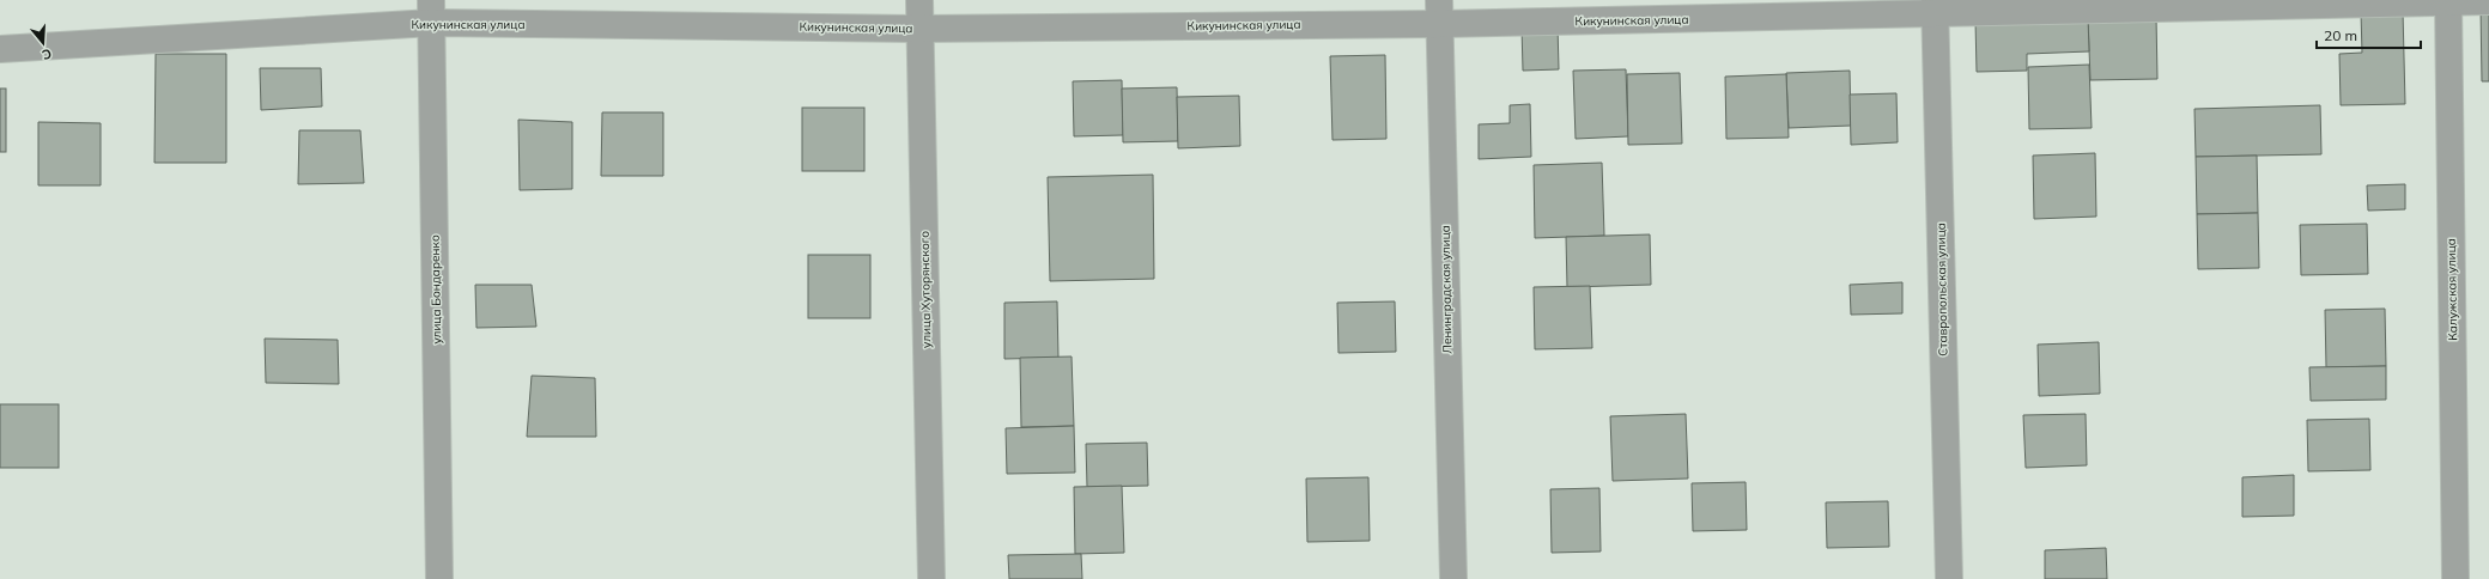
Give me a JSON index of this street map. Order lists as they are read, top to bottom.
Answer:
{
  "streets": {
    "street": [
      "Кикунинская улица",
      "улица Бондаренко",
      "улица Хуторянского",
      "Ленинградская улица",
      "Ставропольская улица",
      "Калужская улица"
    ]
  },
  "crossings": [
    ["Кикунинская улица", "улица Бондаренко"],
    ["Кикунинская улица", "улица Хуторянского"],
    ["Кикунинская улица", "Ленинградская улица"],
    ["Кикунинская улица", "Ставропольская улица"],
    ["Кикунинская улица", "Калужская улица"]
  ],
  "scale_bar": "20 m",
  "north": "bottom"
}
